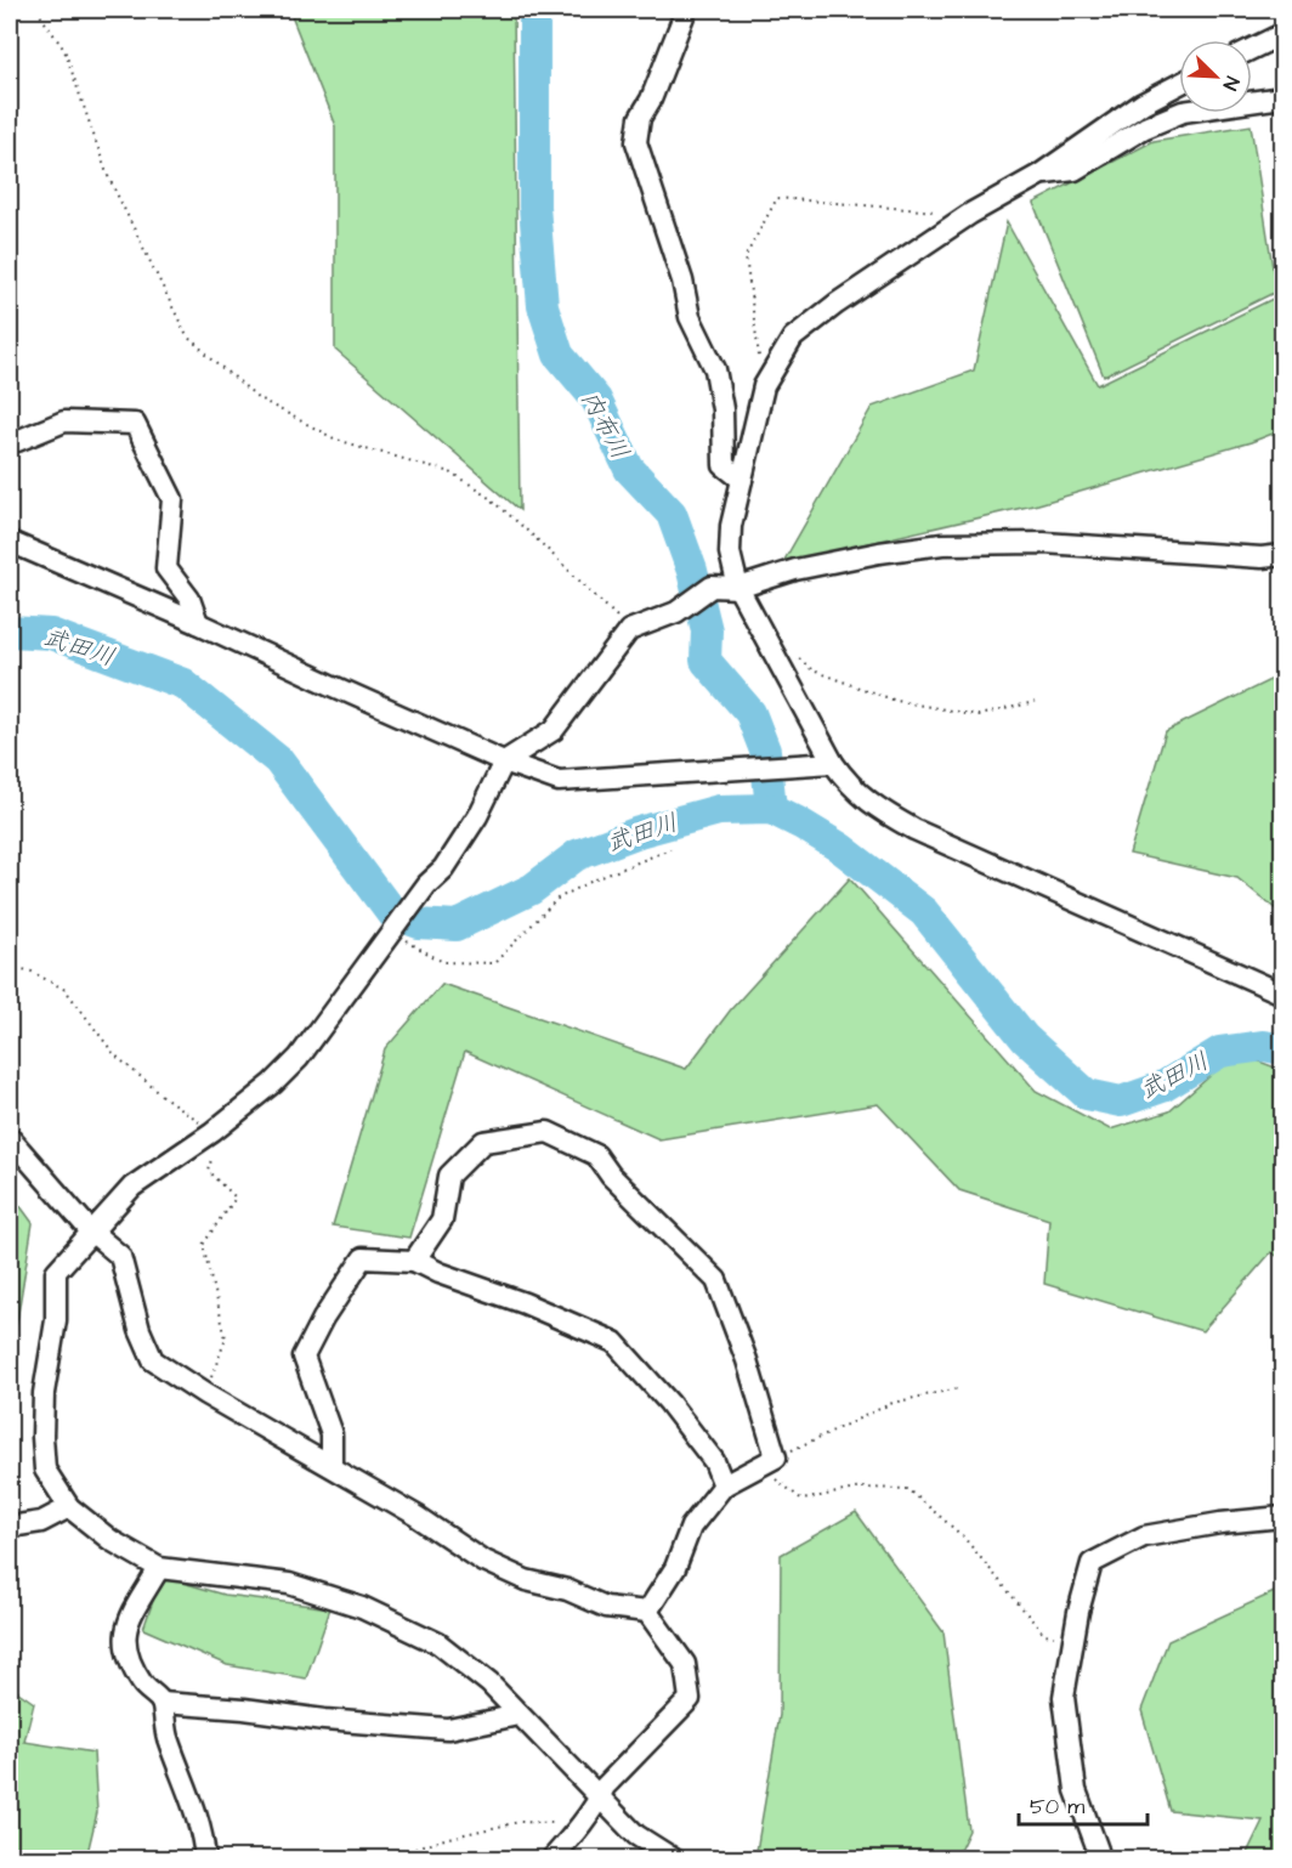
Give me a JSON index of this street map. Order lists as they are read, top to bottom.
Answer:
{
  "water": ["内布川", "武田川"],
  "scale_bar": "50 m",
  "north": "bottom right"
}
